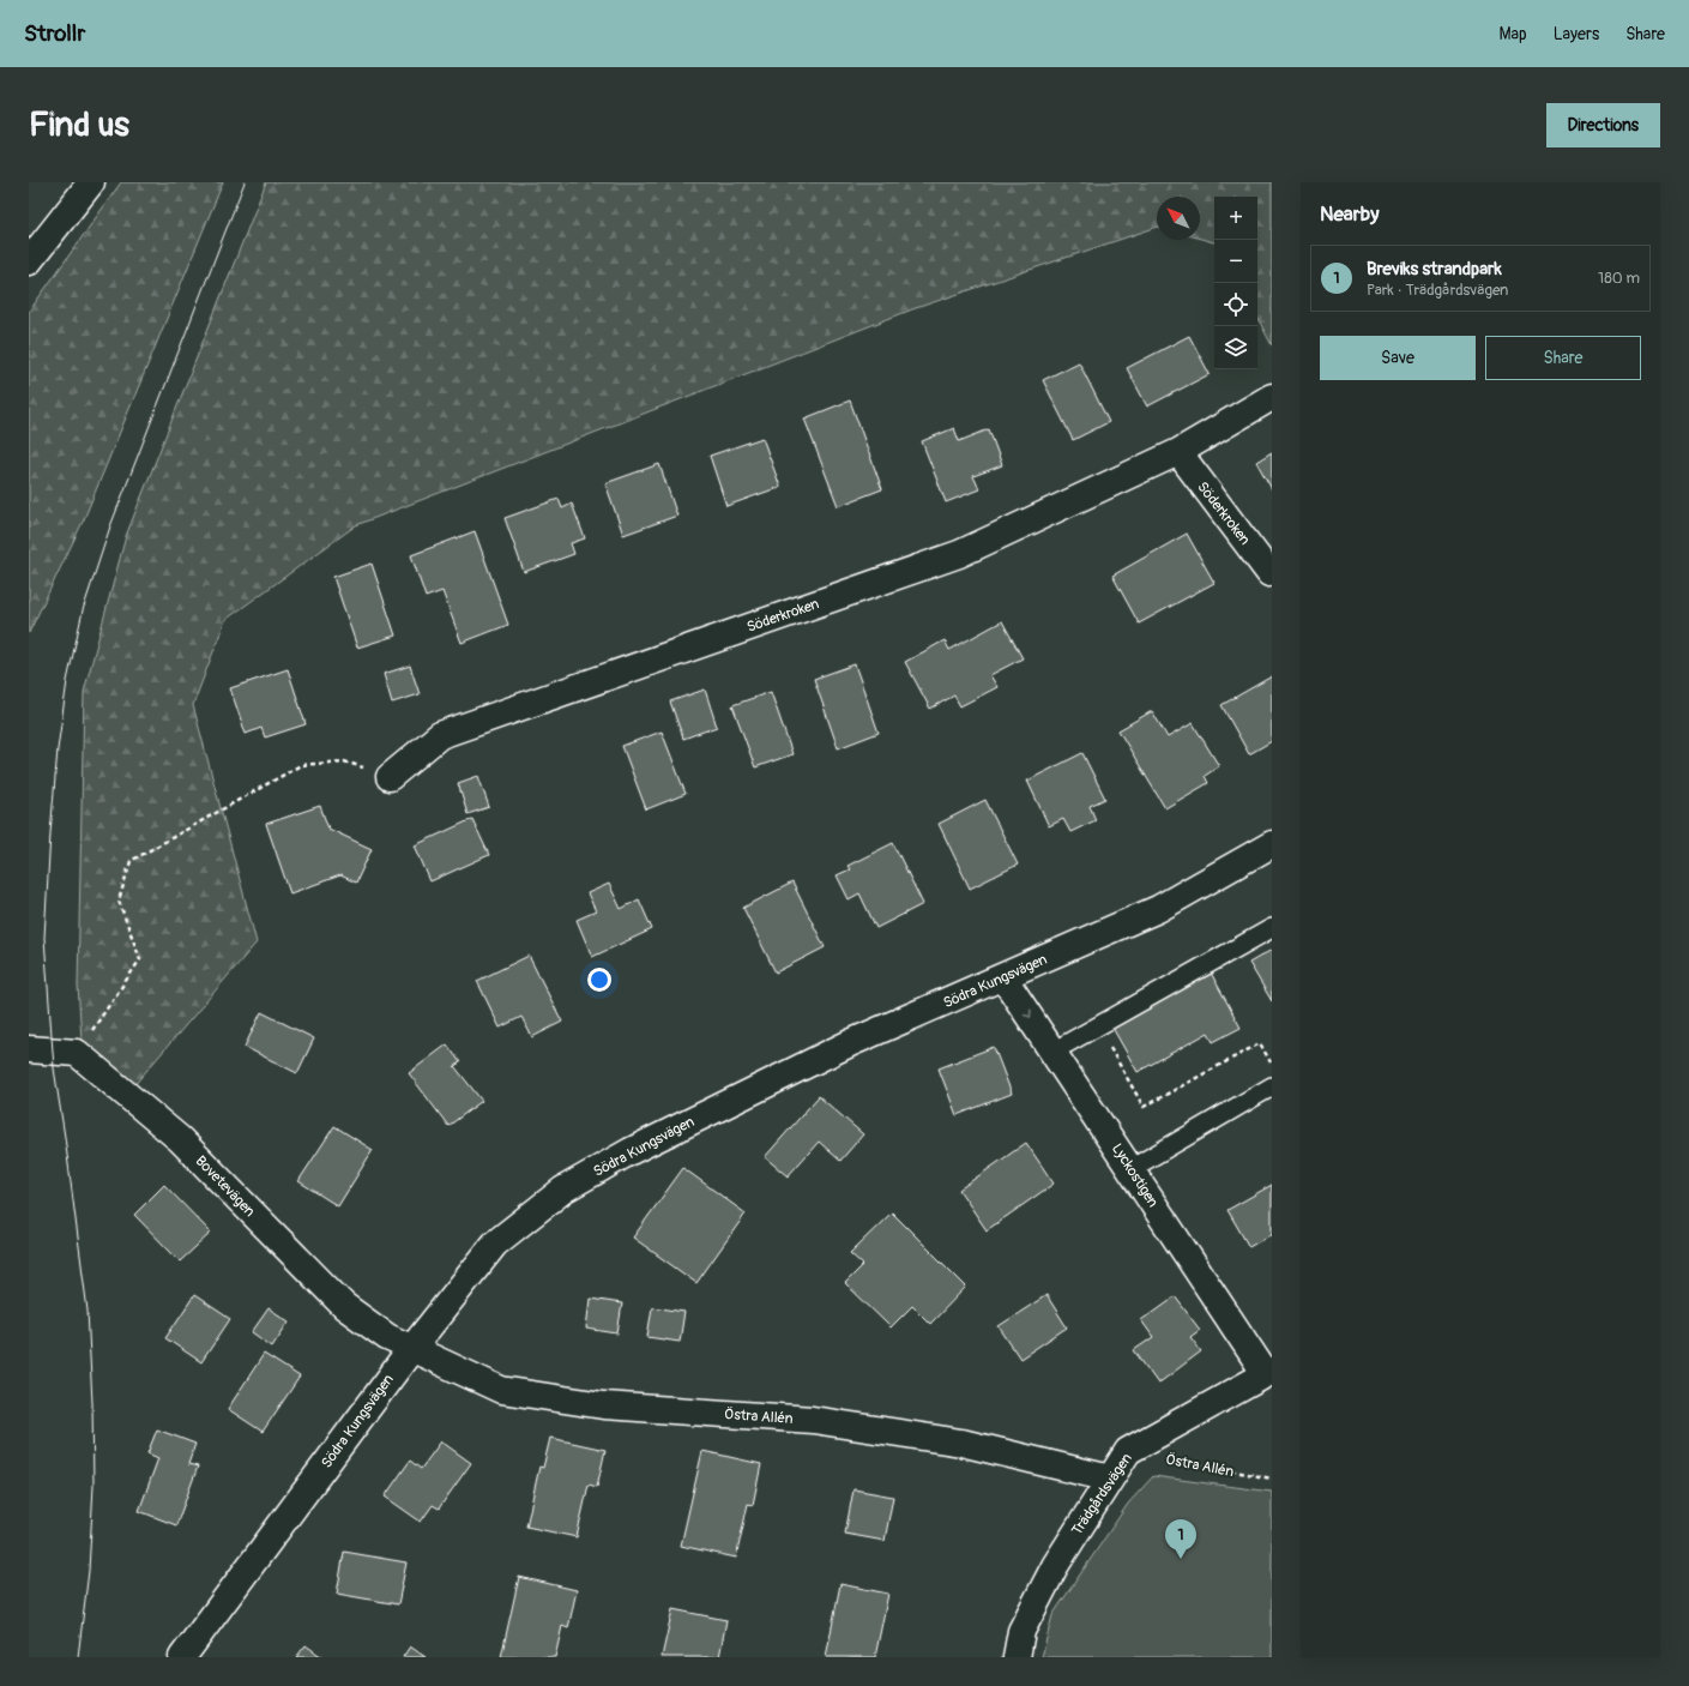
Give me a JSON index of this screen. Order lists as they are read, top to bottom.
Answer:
{
  "streets": {
    "street": [
      "Söderkroken",
      "Södra Kungsvägen",
      "Lyckostigen",
      "Bovetevägen",
      "Östra Allén",
      "Trädgårdsvägen"
    ]
  },
  "crossings": [
    ["Södra Kungsvägen", "Lyckostigen"],
    ["Södra Kungsvägen", "Bovetevägen"],
    ["Södra Kungsvägen", "Östra Allén"],
    ["Lyckostigen", "Trädgårdsvägen"],
    ["Bovetevägen", "Östra Allén"],
    ["Östra Allén", "Trädgårdsvägen"]
  ],
  "north": "top left",
  "page": {
    "header": "Strollr",
    "nav": ["Map", "Layers", "Share"],
    "buttons": [
      "Directions",
      ["Save", "Share"]
    ],
    "title": "Find us",
    "heading": "Nearby",
    "map_buttons": ["+", "−"],
    "list": [
      {
        "mark": "1",
        "name": "Breviks strandpark",
        "note": "Park · Trädgårdsvägen",
        "value": "180 m"
      }
    ],
    "pins": "1"
  }
}
